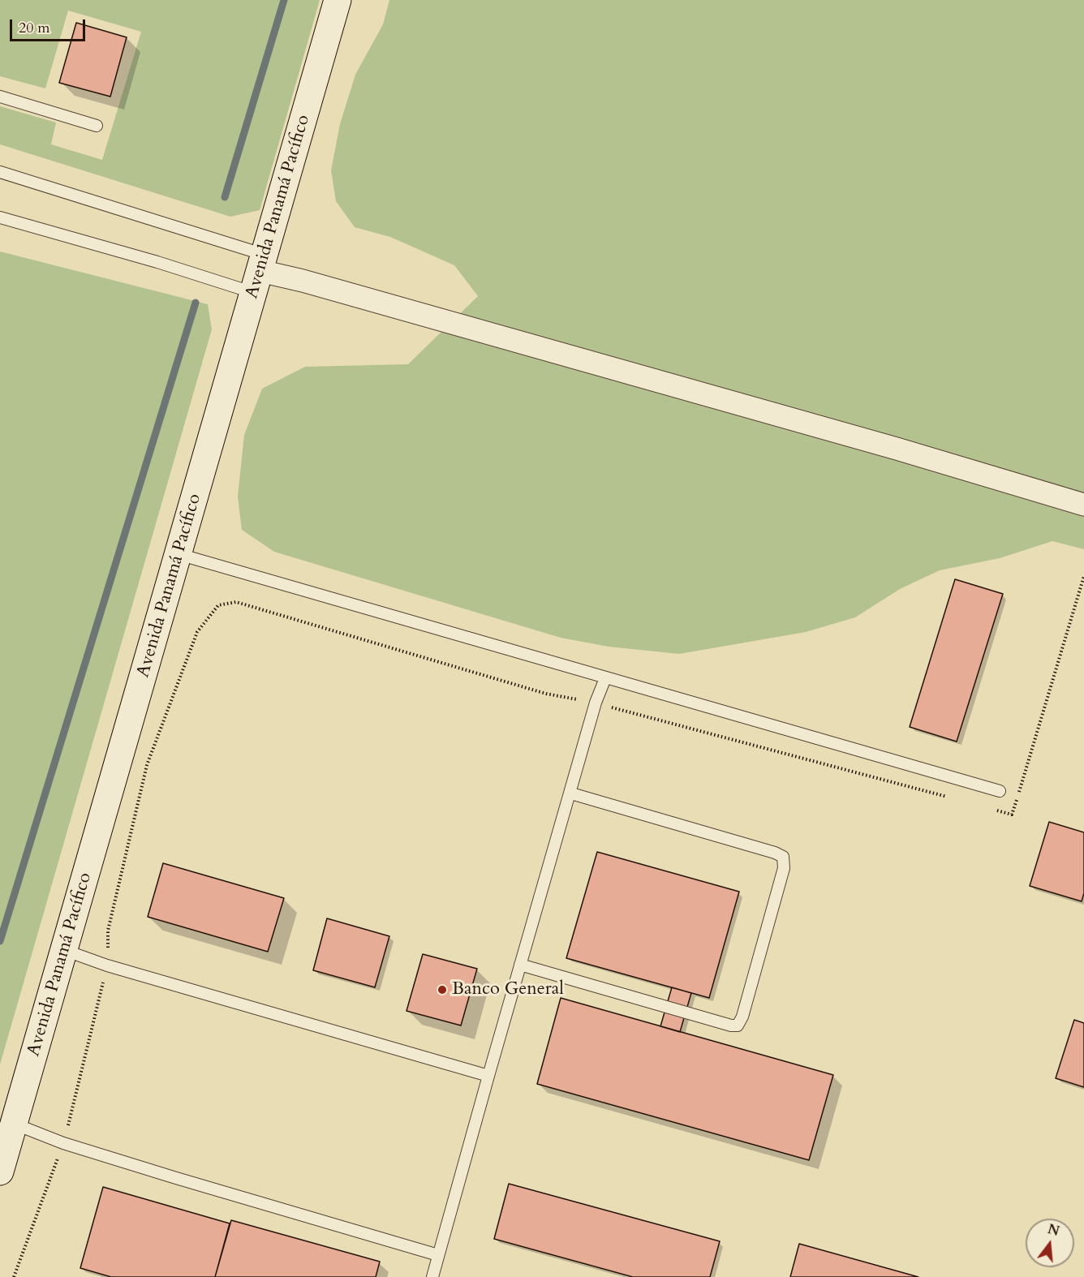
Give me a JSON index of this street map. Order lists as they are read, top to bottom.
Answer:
{
  "streets": {
    "main road": ["Avenida Panamá Pacífico"]
  },
  "places": ["Banco General"],
  "scale_bar": "20 m",
  "north": "top"
}
